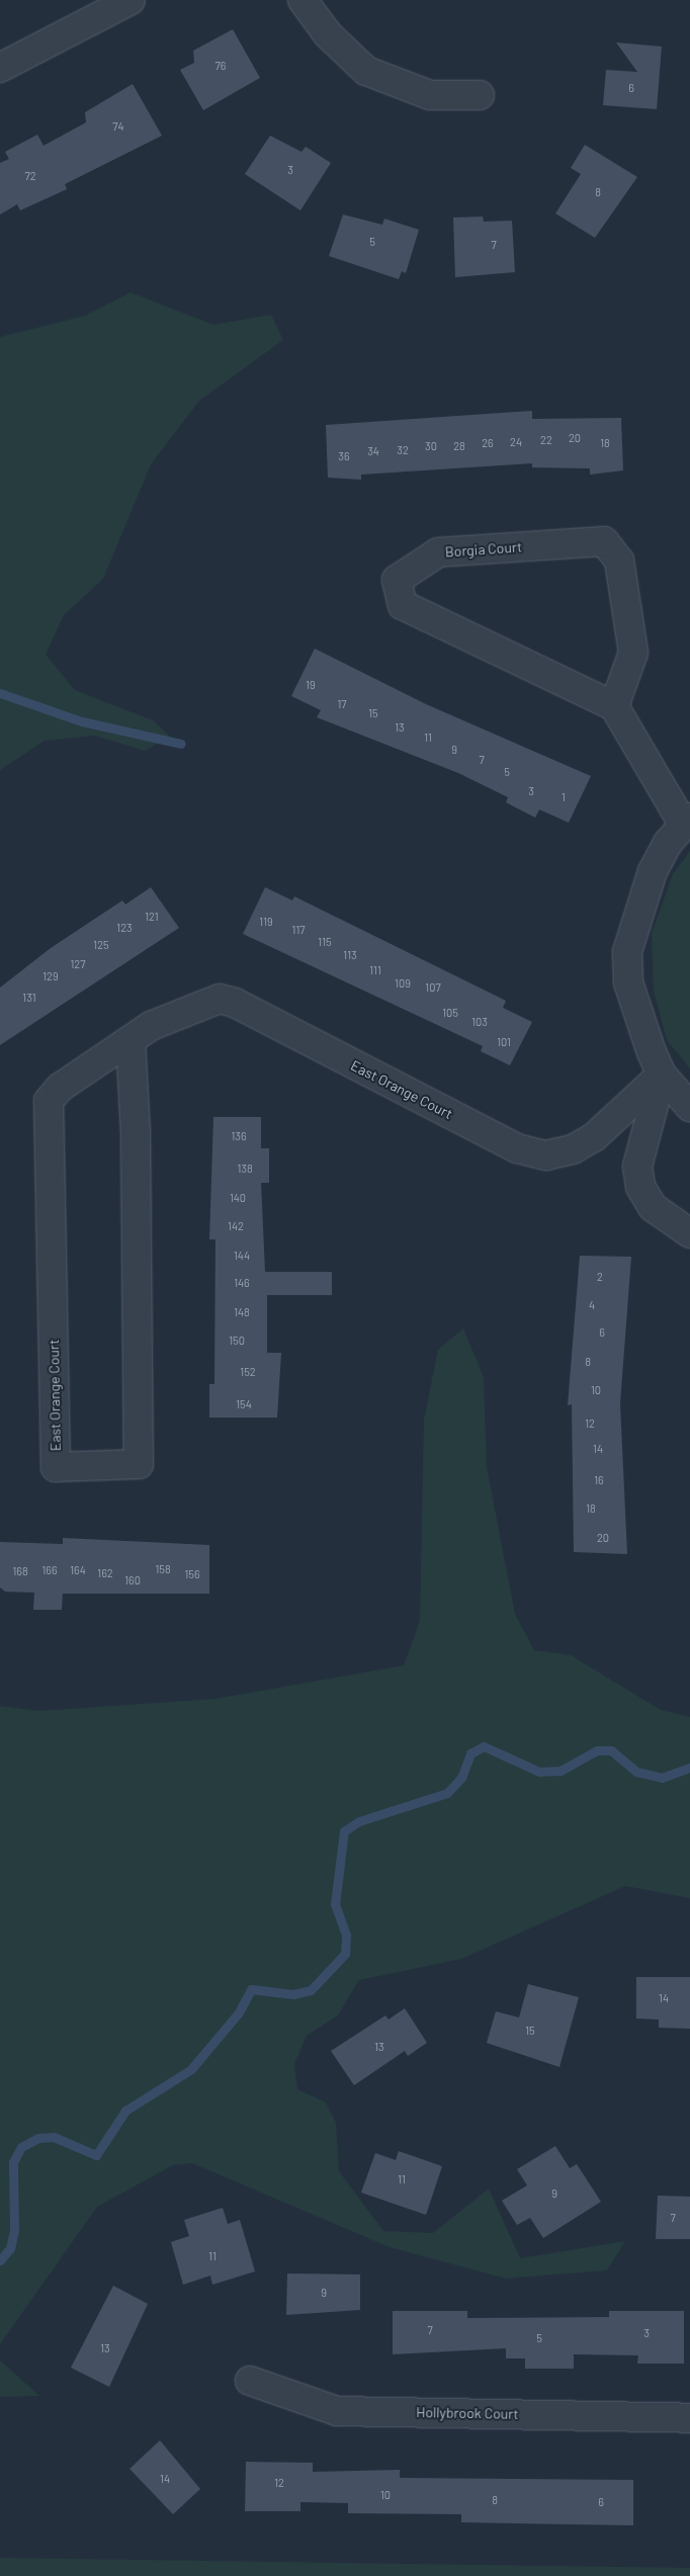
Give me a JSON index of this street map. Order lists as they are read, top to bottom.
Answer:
{
  "streets": {
    "street": ["Borgia Court", "East Orange Court", "Hollybrook Court"]
  },
  "house_numbers": [
    "76",
    "6",
    "74",
    "3",
    "72",
    "8",
    "5",
    "7",
    "20",
    "22",
    "24",
    "26",
    "18",
    "30",
    "28",
    "32",
    "34",
    "36",
    "19",
    "17",
    "15",
    "13",
    "11",
    "9",
    "7",
    "5",
    "3",
    "1",
    "121",
    "119",
    "123",
    "117",
    "115",
    "125",
    "113",
    "127",
    "111",
    "129",
    "109",
    "107",
    "131",
    "105",
    "103",
    "101",
    "136",
    "138",
    "140",
    "142",
    "144",
    "2",
    "146",
    "4",
    "148",
    "6",
    "150",
    "8",
    "152",
    "10",
    "154",
    "12",
    "14",
    "16",
    "18",
    "20",
    "158",
    "166",
    "164",
    "168",
    "162",
    "156",
    "160",
    "14",
    "15",
    "13",
    "11",
    "9",
    "7",
    "11",
    "9",
    "7",
    "3",
    "5",
    "13",
    "14",
    "12",
    "10",
    "8",
    "6"
  ]
}
